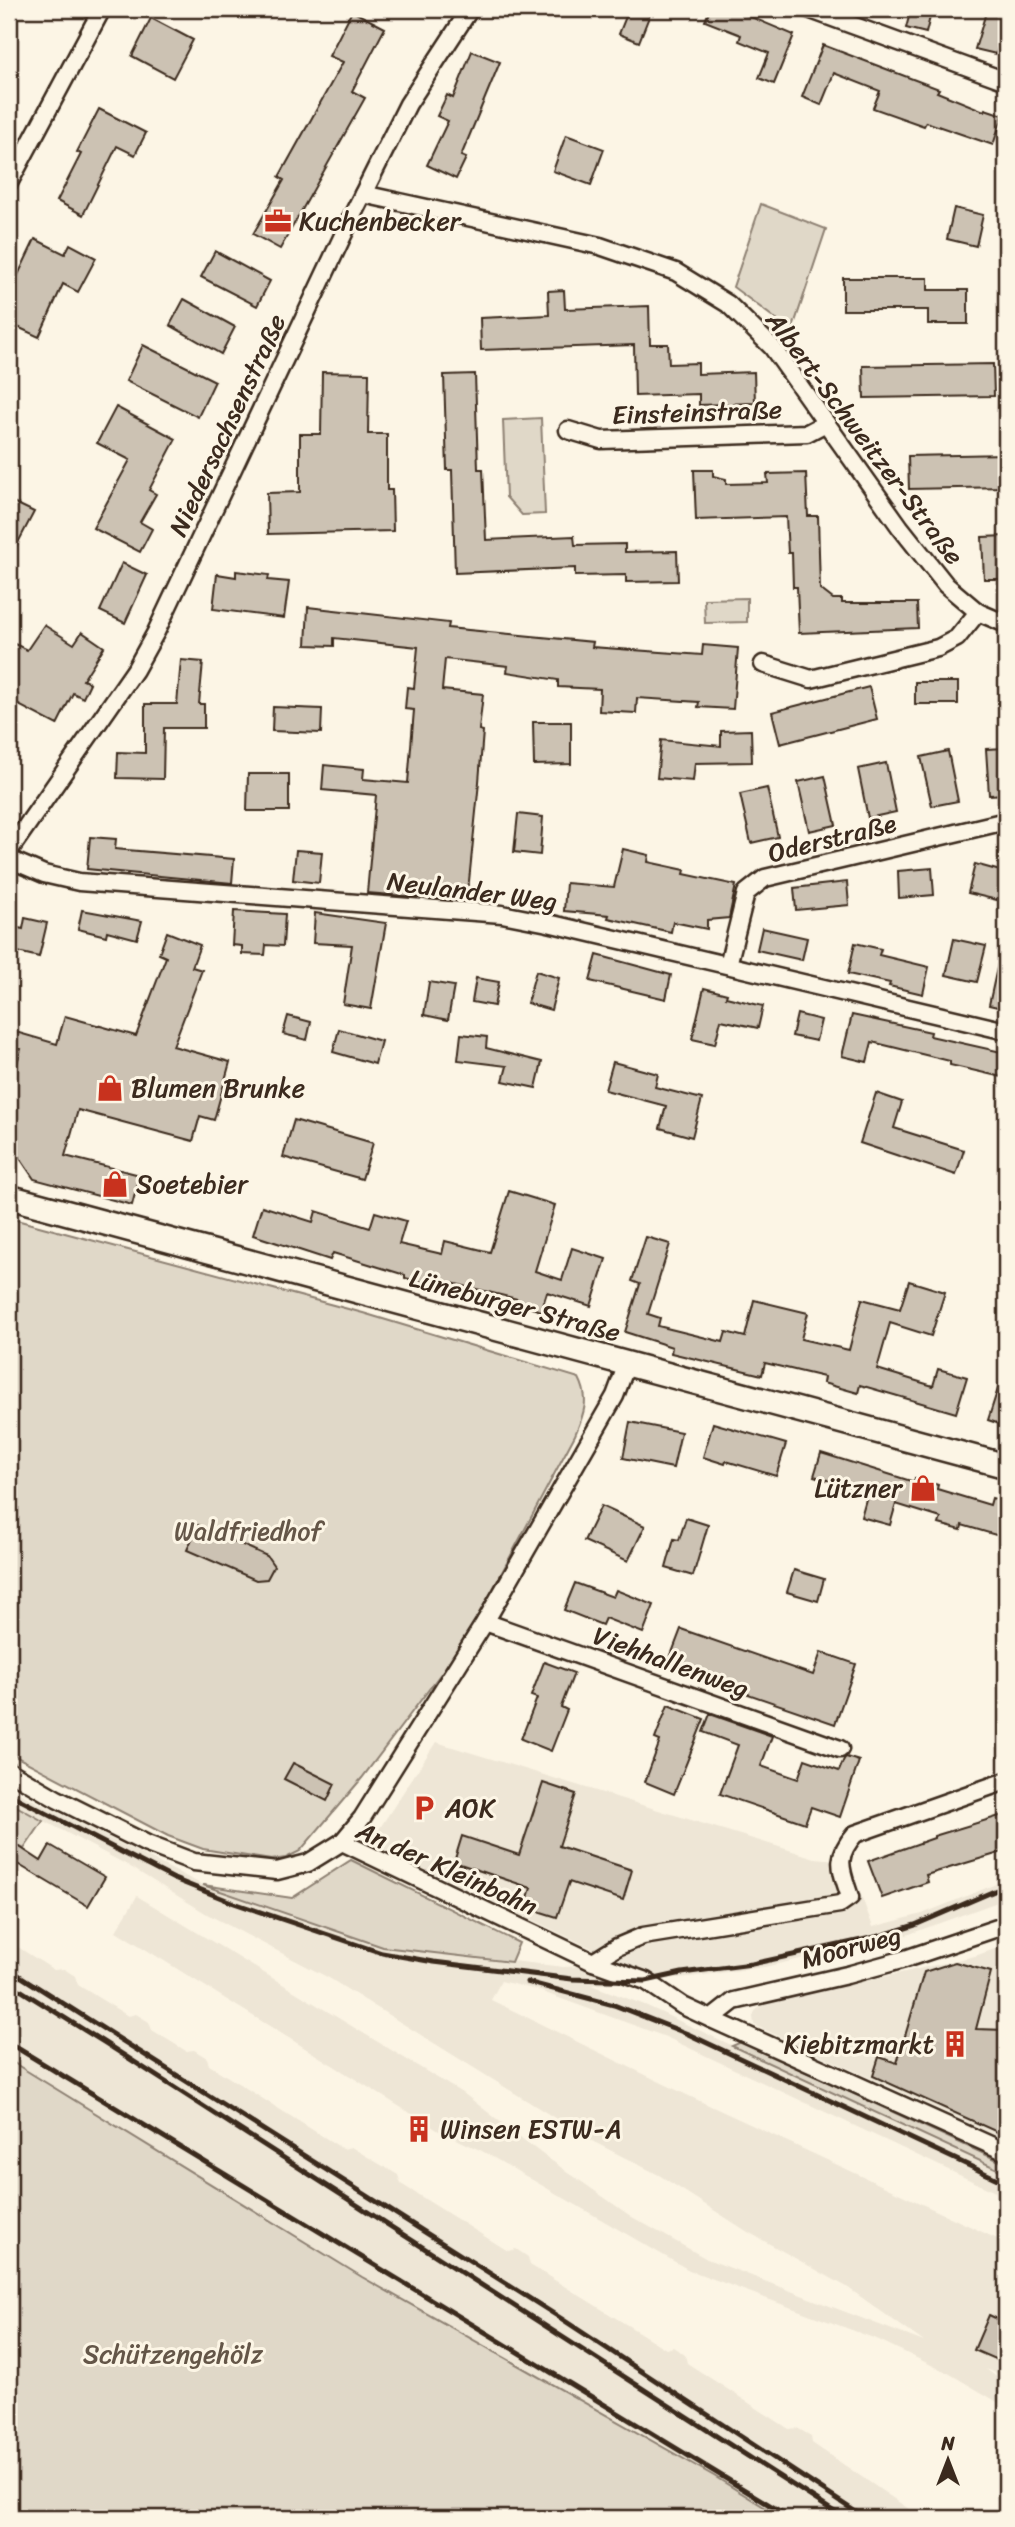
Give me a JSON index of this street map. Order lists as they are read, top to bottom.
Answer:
{
  "streets": {
    "main road": ["Lüneburger Straße"],
    "street": [
      "Einsteinstraße",
      "Niedersachsenstraße",
      "Albert-Schweitzer-Straße",
      "Oderstraße",
      "Neulander Weg",
      "Viehhallenweg",
      "An der Kleinbahn",
      "Moorweg"
    ]
  },
  "crossings": [
    ["Einsteinstraße", "Albert-Schweitzer-Straße"],
    ["Niedersachsenstraße", "Albert-Schweitzer-Straße"],
    ["Oderstraße", "Neulander Weg"],
    ["An der Kleinbahn", "Moorweg"]
  ],
  "parks": ["Waldfriedhof", "Schützengehölz"],
  "places": {
    "office": ["Kuchenbecker"],
    "shop": ["Blumen Brunke", "Soetebier", "Lützner"],
    "parking": ["AOK"],
    "building": ["Kiebitzmarkt", "Winsen ESTW-A"]
  },
  "north": "top"
}
